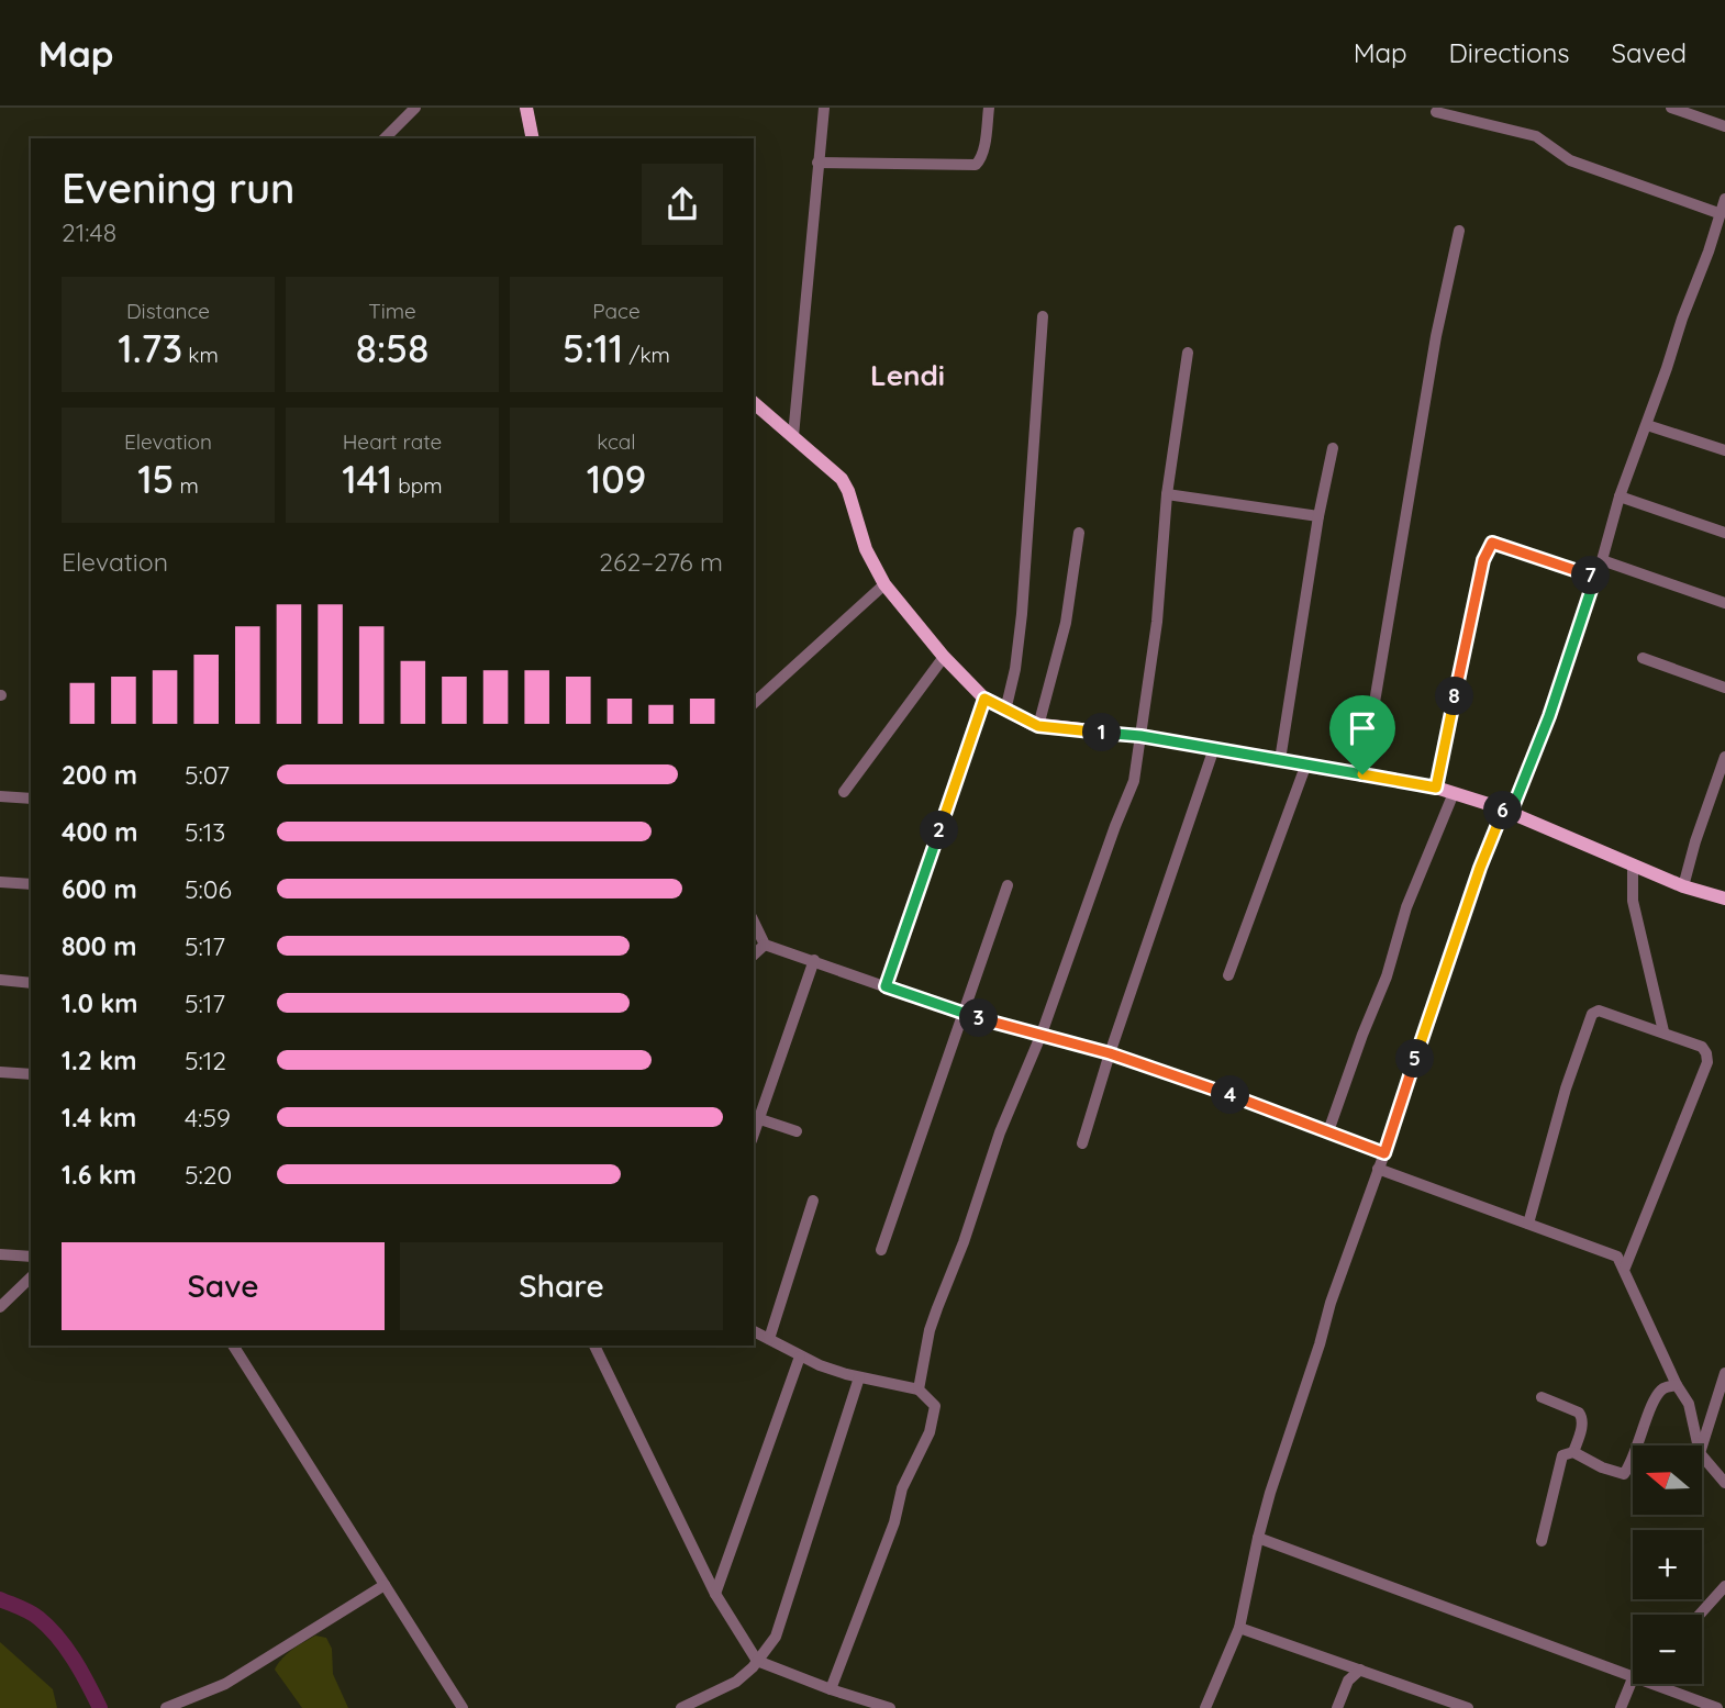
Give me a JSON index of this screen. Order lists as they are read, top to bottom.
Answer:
{
  "districts": ["Lendi"],
  "north": "left",
  "page": {
    "header": "Map",
    "nav": ["Map", "Directions", "Saved"],
    "heading": ["Evening run", "21:48"],
    "stats": [
      ["Distance", "1.73 km"],
      ["Time", "8:58"],
      ["Pace", "5:11 /km"],
      ["Elevation", "15 m"],
      ["Heart rate", "141 bpm"],
      ["kcal", "109"]
    ],
    "chart": ["Elevation", "262–276 m"],
    "pins": [
      "7",
      "8",
      "1",
      "6",
      "2",
      "3",
      "5",
      "4"
    ],
    "list": [
      {
        "name": "200 m",
        "note": "5:07"
      },
      {
        "name": "400 m",
        "note": "5:13"
      },
      {
        "name": "600 m",
        "note": "5:06"
      },
      {
        "name": "800 m",
        "note": "5:17"
      },
      {
        "name": "1.0 km",
        "note": "5:17"
      },
      {
        "name": "1.2 km",
        "note": "5:12"
      },
      {
        "name": "1.4 km",
        "note": "4:59"
      },
      {
        "name": "1.6 km",
        "note": "5:20"
      }
    ],
    "buttons": ["Save", "Share"],
    "map_buttons": ["+", "−"]
  }
}
